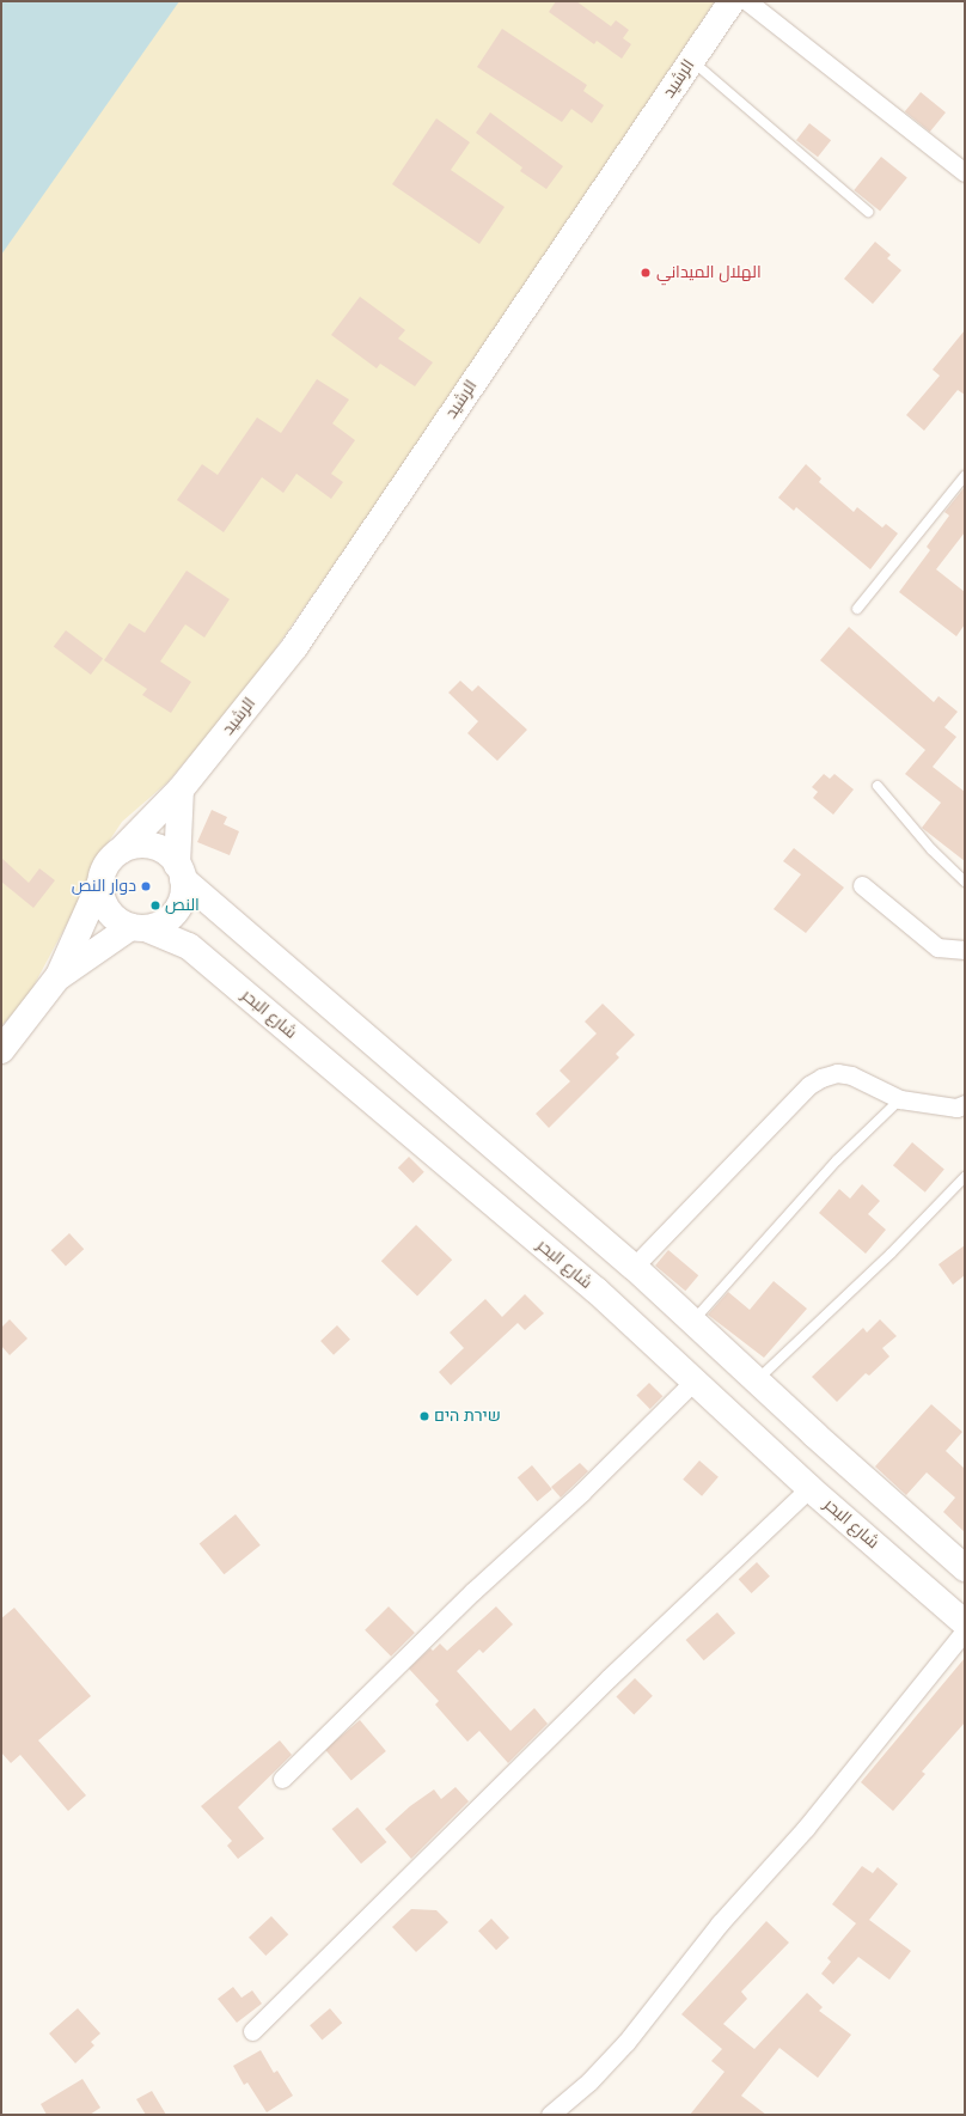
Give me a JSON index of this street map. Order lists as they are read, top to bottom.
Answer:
{
  "streets": {
    "main road": ["الرشيد", "شارع البحر"]
  },
  "crossings": [
    ["الرشيد", "شارع البحر"]
  ],
  "places": [
    "الهلال الميداني",
    "دوار النص",
    "النص",
    "שירת הים"
  ]
}
